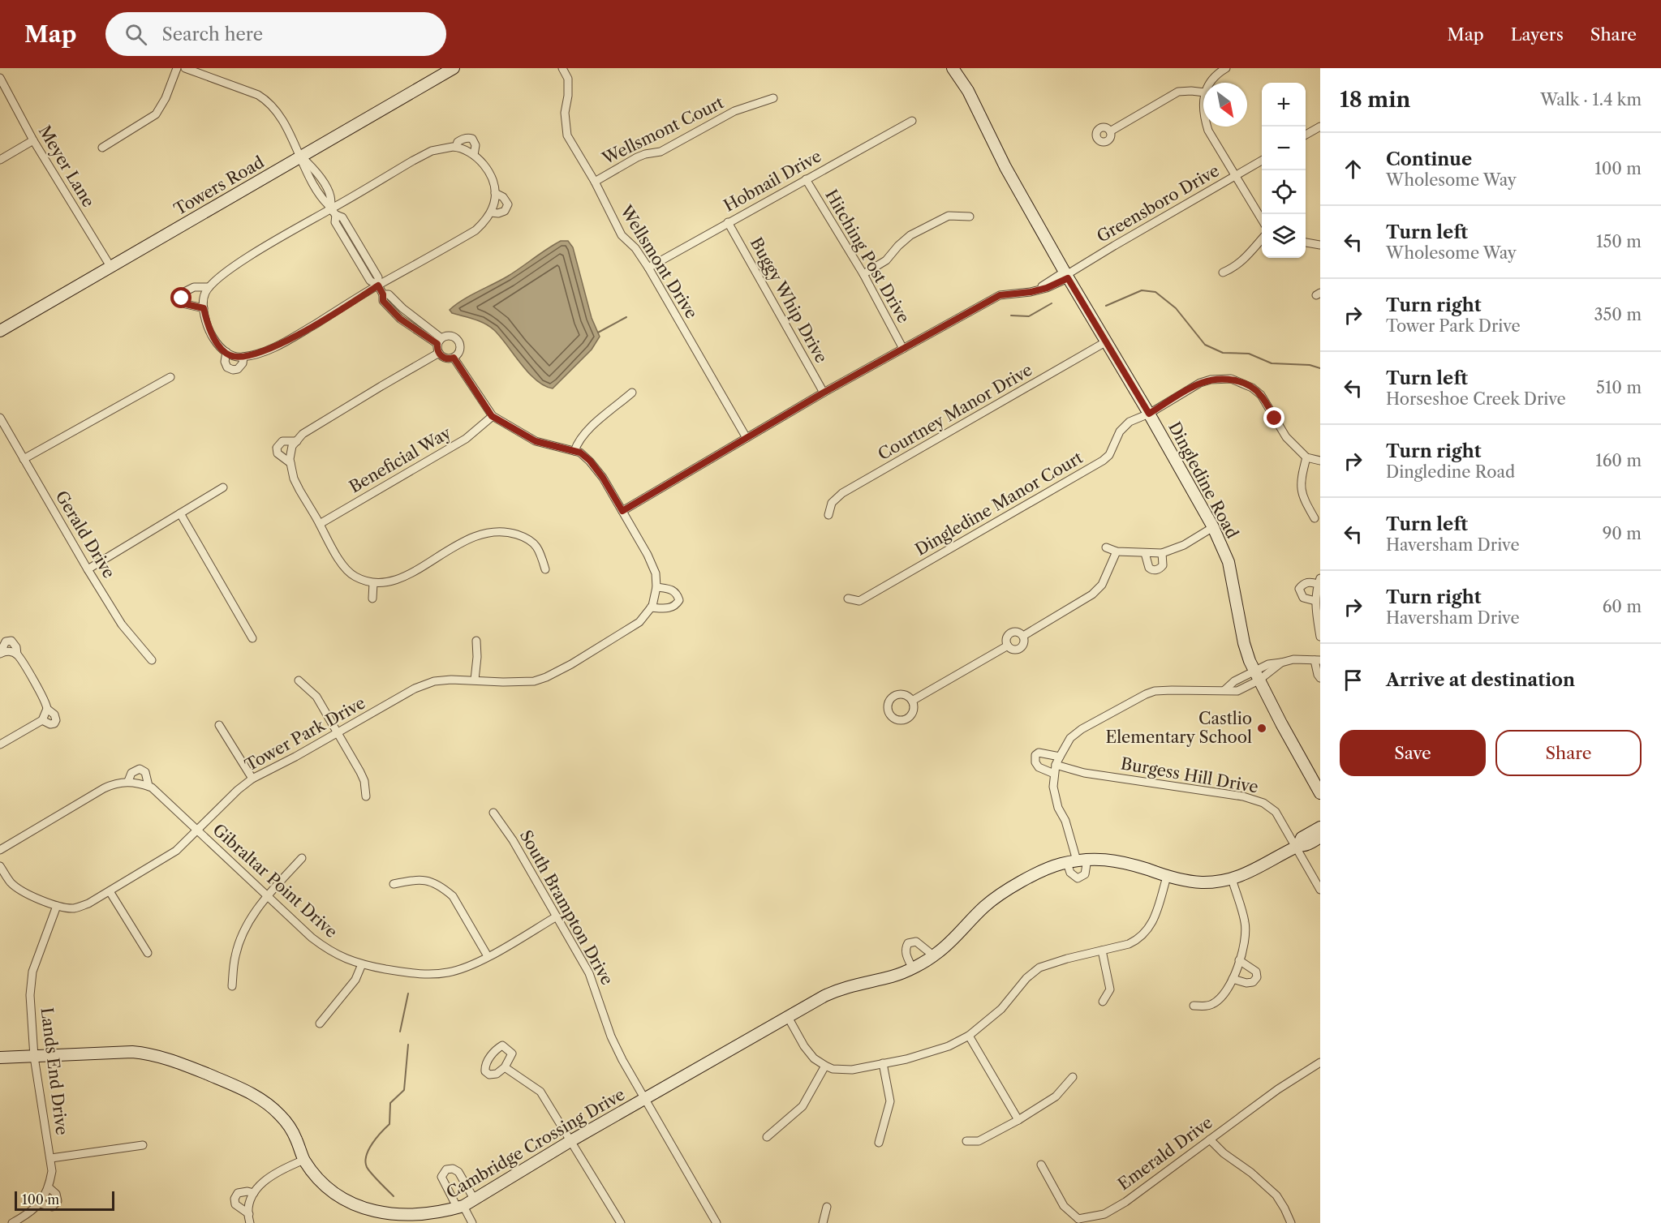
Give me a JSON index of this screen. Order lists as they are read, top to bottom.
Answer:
{
  "streets": {
    "street": [
      "Wellsmont Court",
      "Meyer Lane",
      "Hobnail Drive",
      "Towers Road",
      "Greensboro Drive",
      "Hitching Post Drive",
      "Wellsmont Drive",
      "Buggy Whip Drive",
      "Courtney Manor Drive",
      "Beneficial Way",
      "Dingledine Road",
      "Dingledine Manor Court",
      "Gerald Drive",
      "Tower Park Drive",
      "Burgess Hill Drive",
      "Gibraltar Point Drive",
      "South Brampton Drive",
      "Lands End Drive",
      "Cambridge Crossing Drive",
      "Emerald Drive"
    ]
  },
  "crossings": [
    ["Wellsmont Court", "Wellsmont Drive"],
    ["Meyer Lane", "Towers Road"],
    ["Hobnail Drive", "Hitching Post Drive"],
    ["Hobnail Drive", "Wellsmont Drive"],
    ["Hobnail Drive", "Buggy Whip Drive"],
    ["Greensboro Drive", "Hitching Post Drive"],
    ["Greensboro Drive", "Dingledine Road"],
    ["Courtney Manor Drive", "Dingledine Road"],
    ["Beneficial Way", "Tower Park Drive"],
    ["Dingledine Road", "Dingledine Manor Court"],
    ["Tower Park Drive", "Gibraltar Point Drive"],
    ["Tower Park Drive", "Lands End Drive"],
    ["Burgess Hill Drive", "Cambridge Crossing Drive"],
    ["Gibraltar Point Drive", "South Brampton Drive"],
    ["South Brampton Drive", "Cambridge Crossing Drive"],
    ["Lands End Drive", "Cambridge Crossing Drive"]
  ],
  "places": ["Castlio Elementary School"],
  "scale_bar": "100 m",
  "north": "bottom right",
  "page": {
    "header": "Map",
    "search": "Search here",
    "nav": ["Map", "Layers", "Share"],
    "heading": ["18 min", "Walk · 1.4 km"],
    "map_buttons": ["+", "−"],
    "list": [
      ["Continue", "Wholesome Way", "100 m"],
      ["Turn left", "Wholesome Way", "150 m"],
      ["Turn right", "Tower Park Drive", "350 m"],
      ["Turn left", "Horseshoe Creek Drive", "510 m"],
      ["Turn right", "Dingledine Road", "160 m"],
      ["Turn left", "Haversham Drive", "90 m"],
      ["Turn right", "Haversham Drive", "60 m"],
      "Arrive at destination"
    ],
    "buttons": ["Save", "Share"],
    "scale": "100 m"
  }
}
